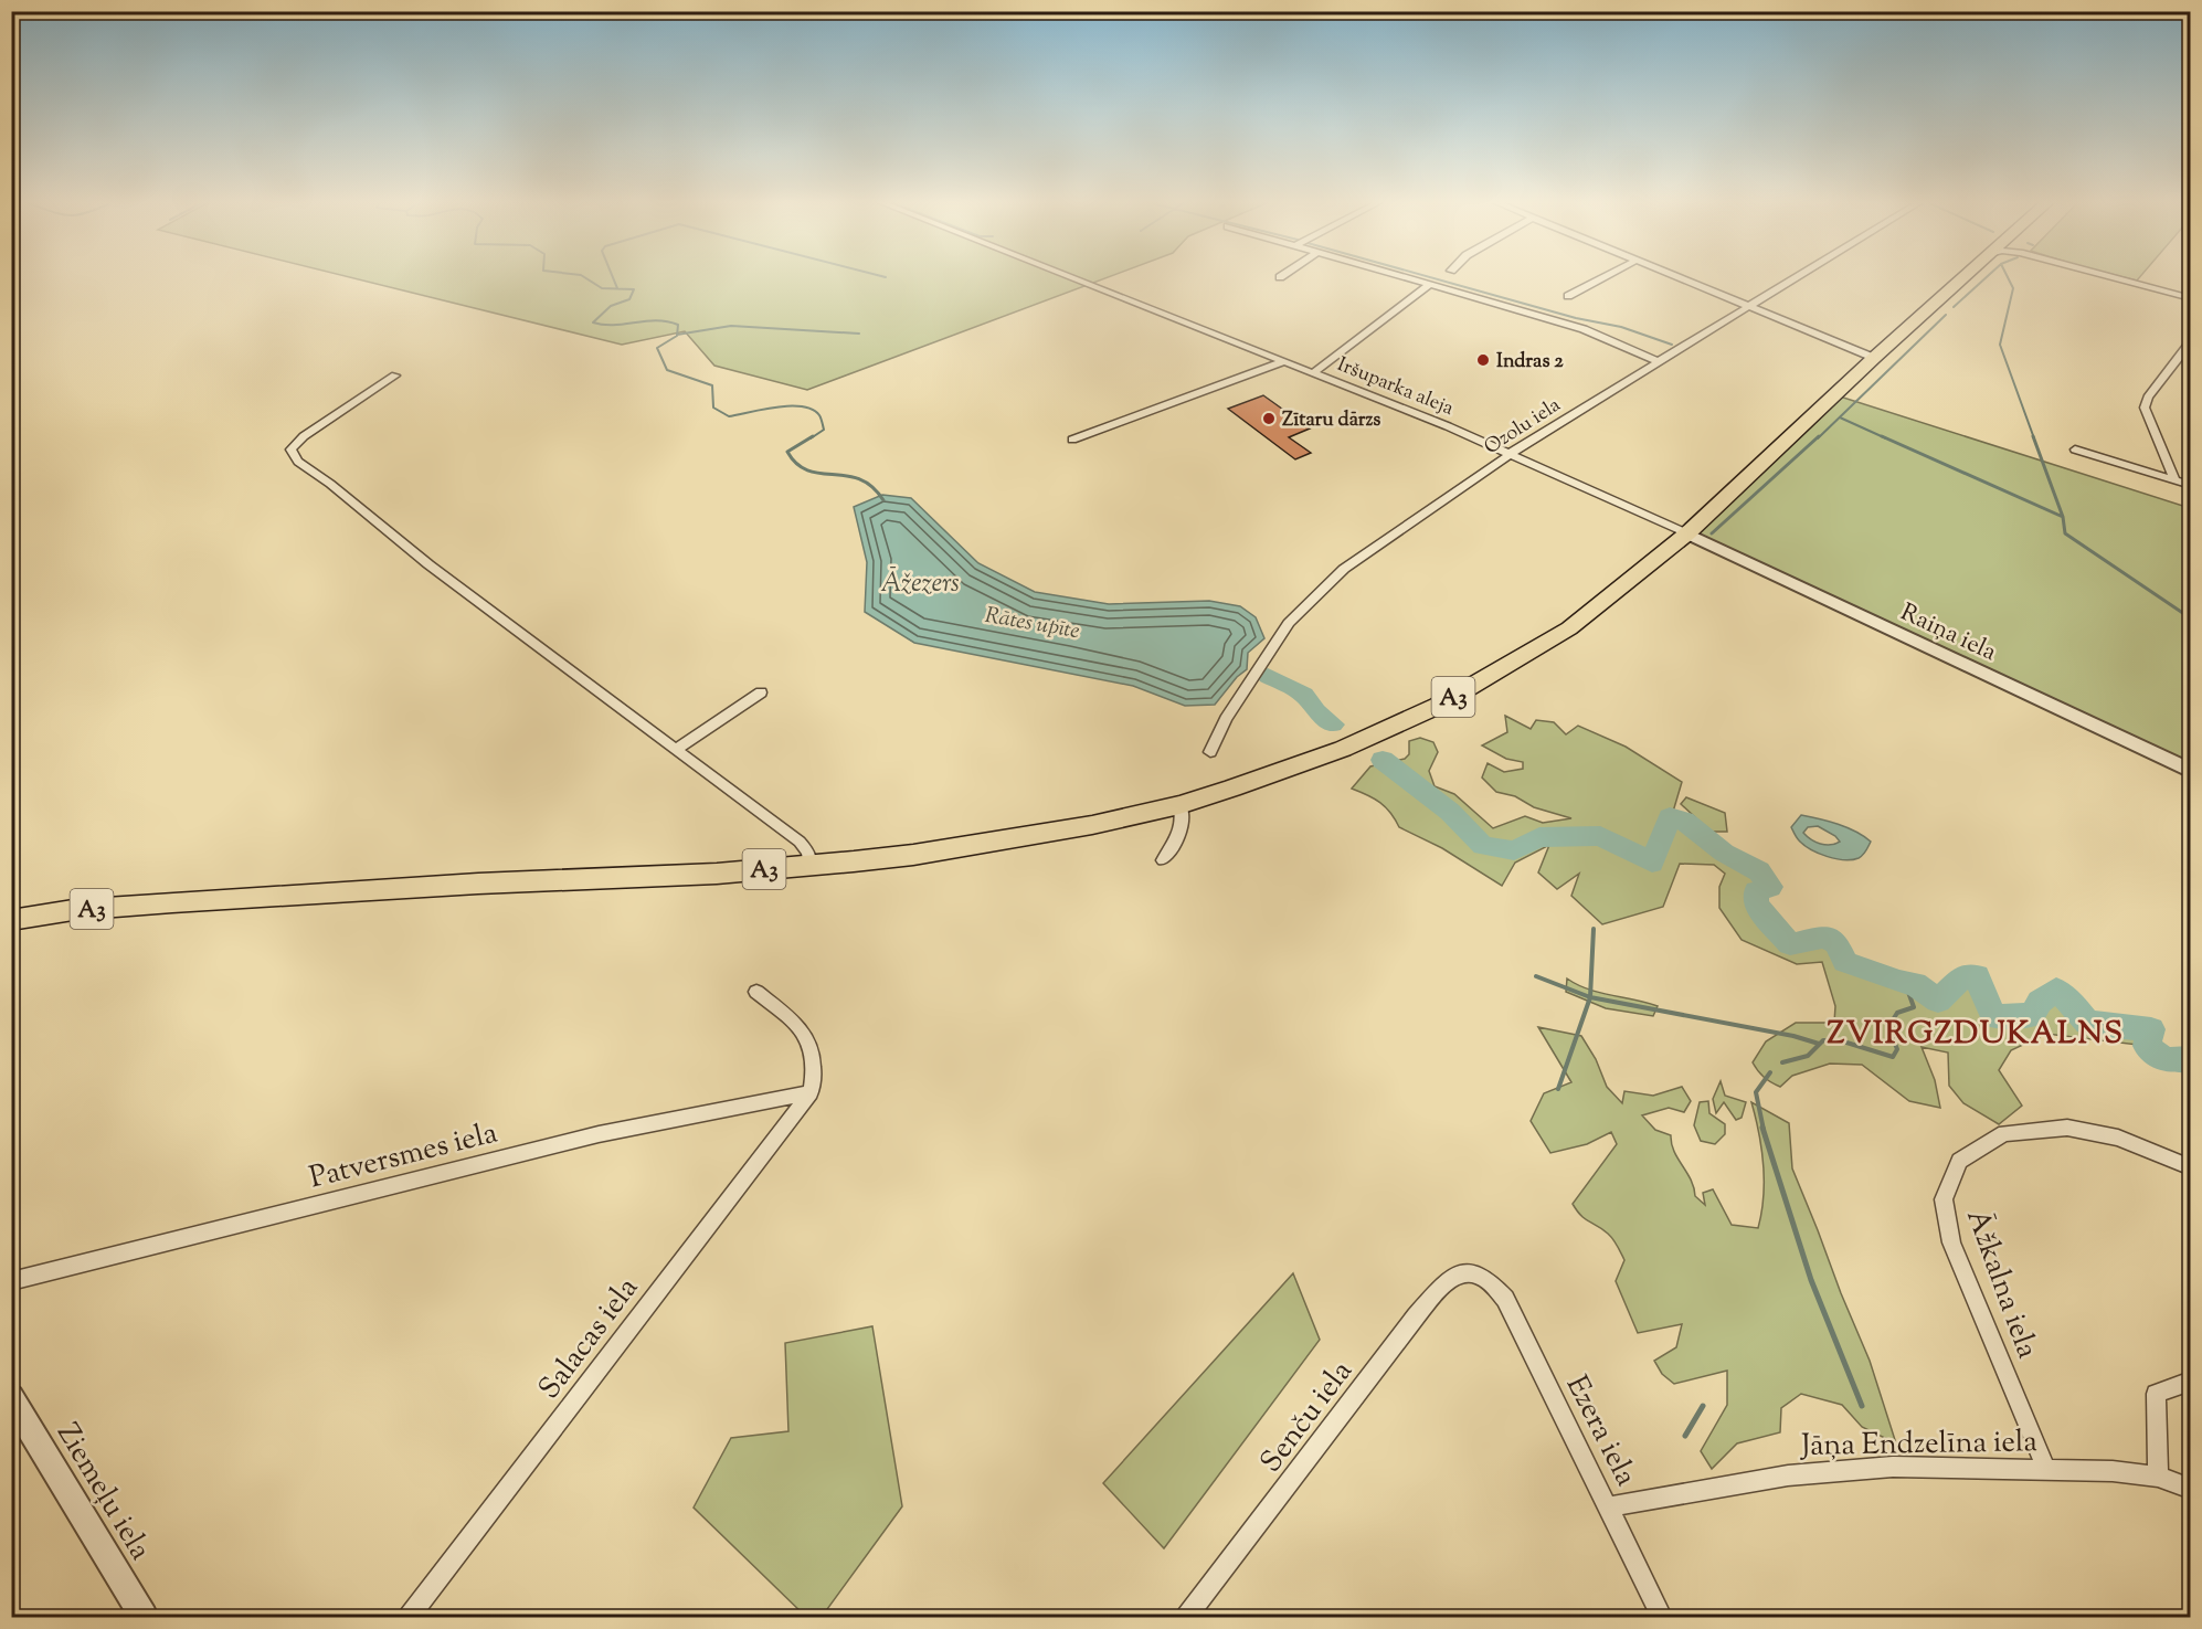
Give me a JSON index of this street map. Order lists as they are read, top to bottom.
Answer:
{
  "streets": {
    "highway": ["A3"],
    "street": [
      "Iršuparka aleja",
      "Ozolu iela",
      "Raiņa iela",
      "Patversmes iela",
      "Āžkalna iela",
      "Salacas iela",
      "Senču iela",
      "Ezera iela",
      "Jāņa Endzelīna iela",
      "Ziemeļu iela"
    ]
  },
  "crossings": [
    ["Iršuparka aleja", "Ozolu iela"],
    ["Iršuparka aleja", "Raiņa iela"],
    ["Iršuparka aleja", "A3"],
    ["Raiņa iela", "A3"],
    ["Patversmes iela", "Salacas iela"],
    ["Āžkalna iela", "Jāņa Endzelīna iela"],
    ["Senču iela", "Ezera iela"],
    ["Ezera iela", "Jāņa Endzelīna iela"]
  ],
  "districts": ["ZVIRGZDUKALNS"],
  "water": ["Āžezers", "Rātes upīte"],
  "places": ["Indras 2", "Zītaru dārzs"]
}
